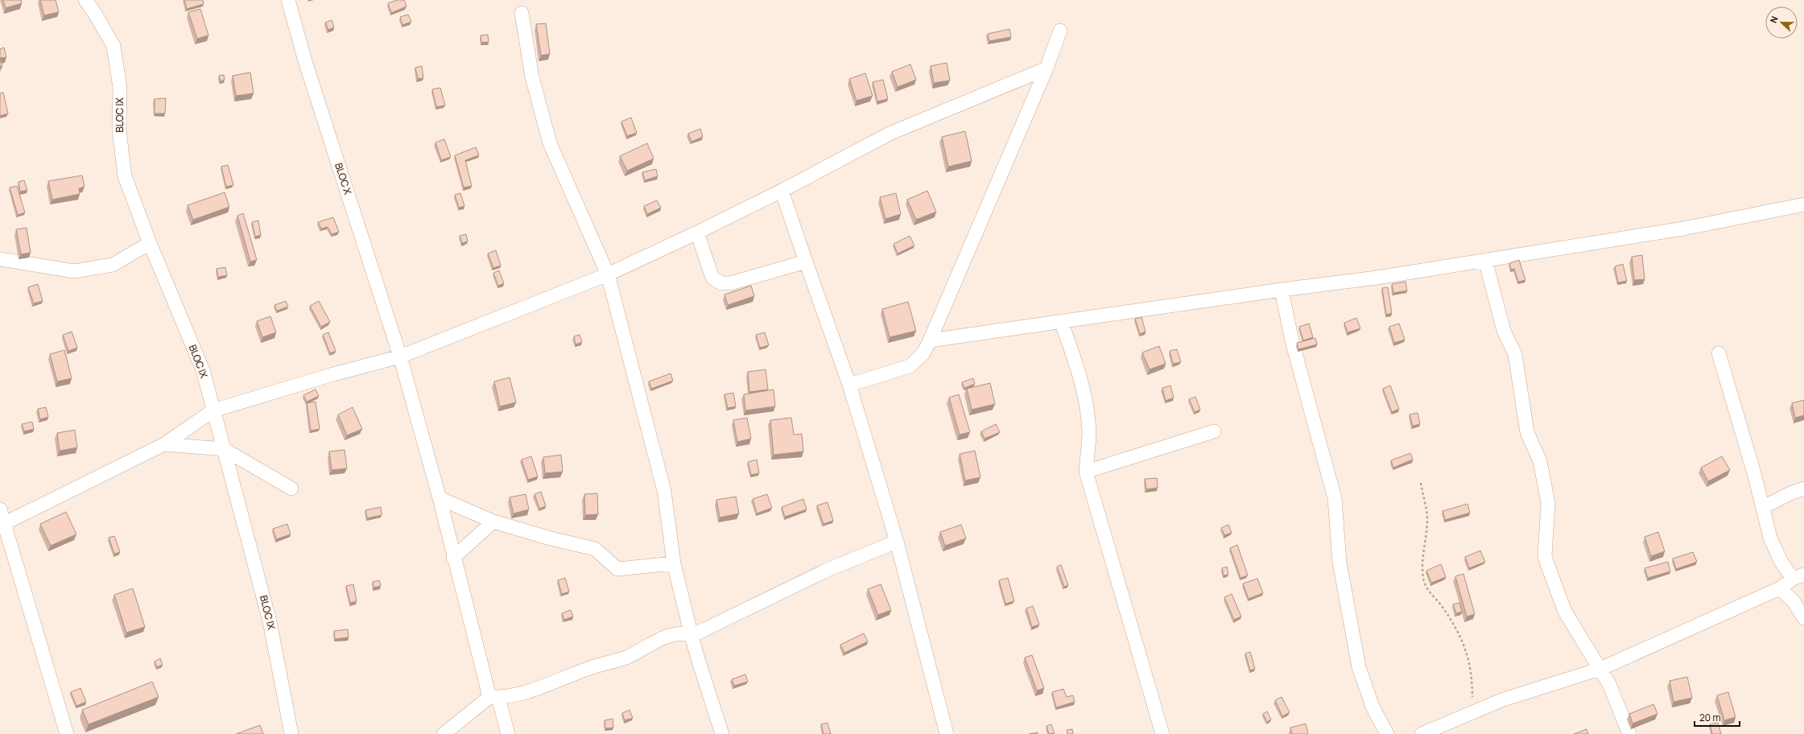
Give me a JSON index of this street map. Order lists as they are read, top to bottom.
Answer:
{
  "streets": {
    "street": ["BLOC IX", "BLOC X"]
  },
  "scale_bar": "20 m",
  "north": "left"
}
